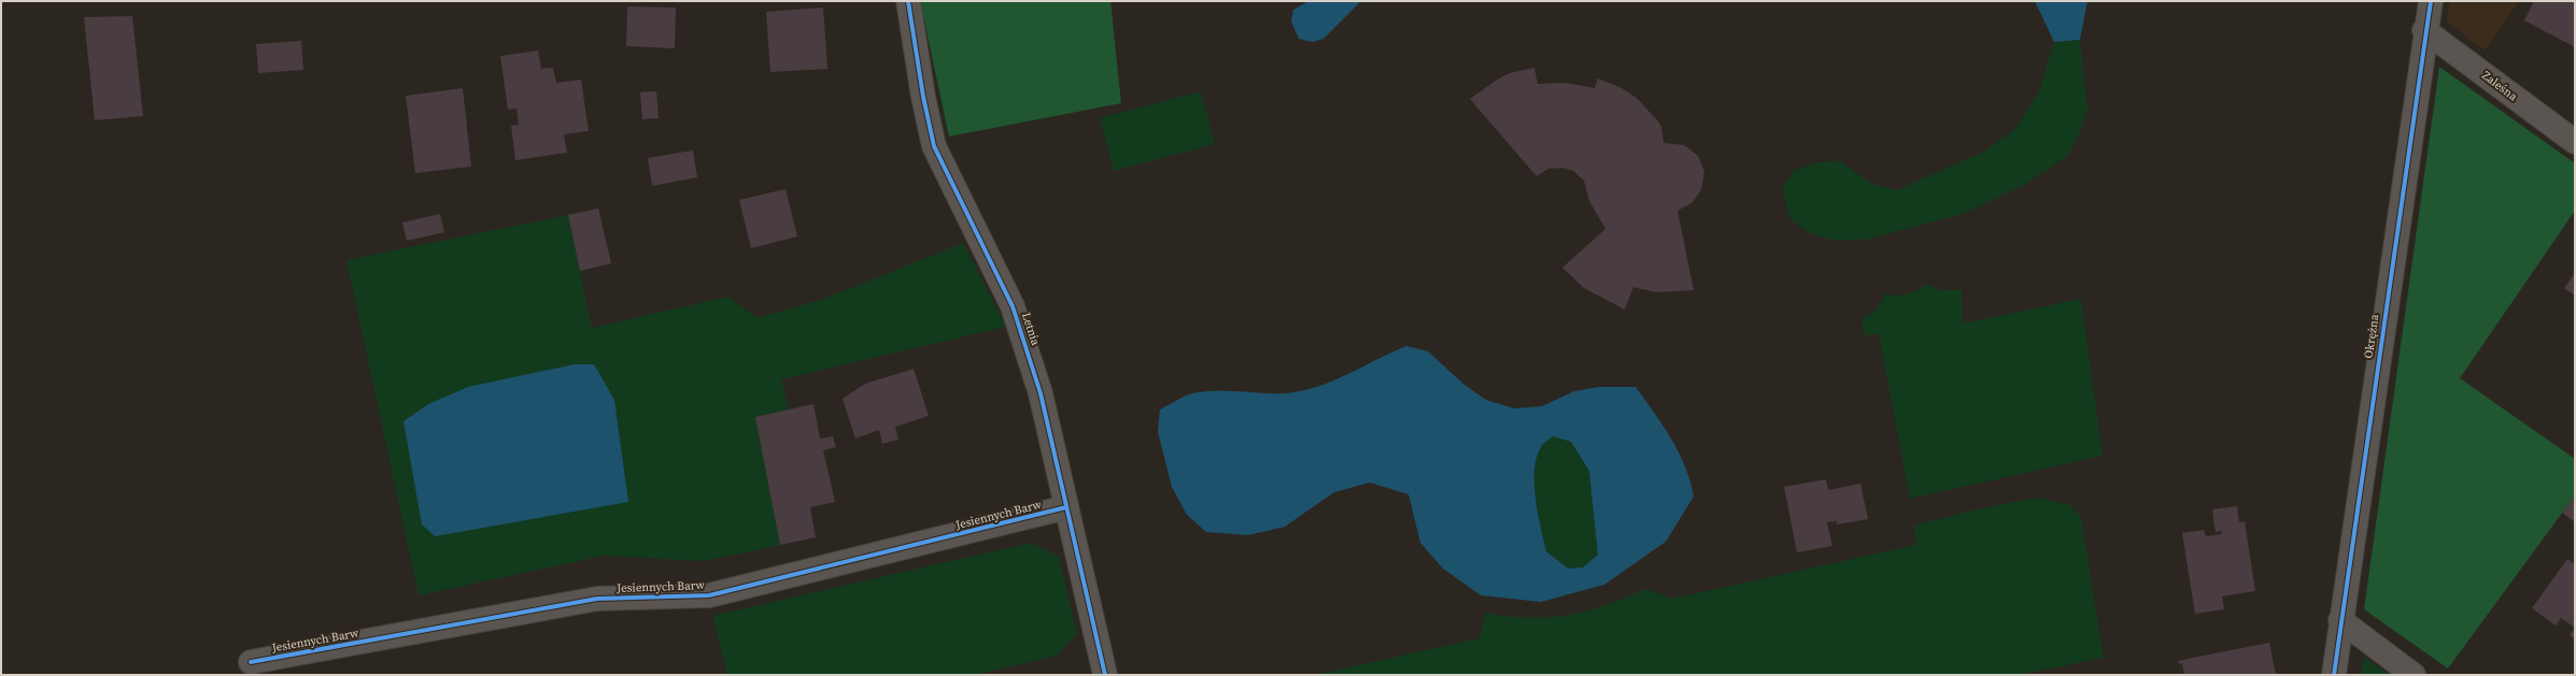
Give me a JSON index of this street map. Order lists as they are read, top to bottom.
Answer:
{
  "streets": {
    "street": [
      "Zaleśna",
      "Letnia",
      "Okrężna",
      "Jesiennych Barw"
    ]
  },
  "crossings": [
    ["Zaleśna", "Okrężna"],
    ["Letnia", "Jesiennych Barw"]
  ]
}
